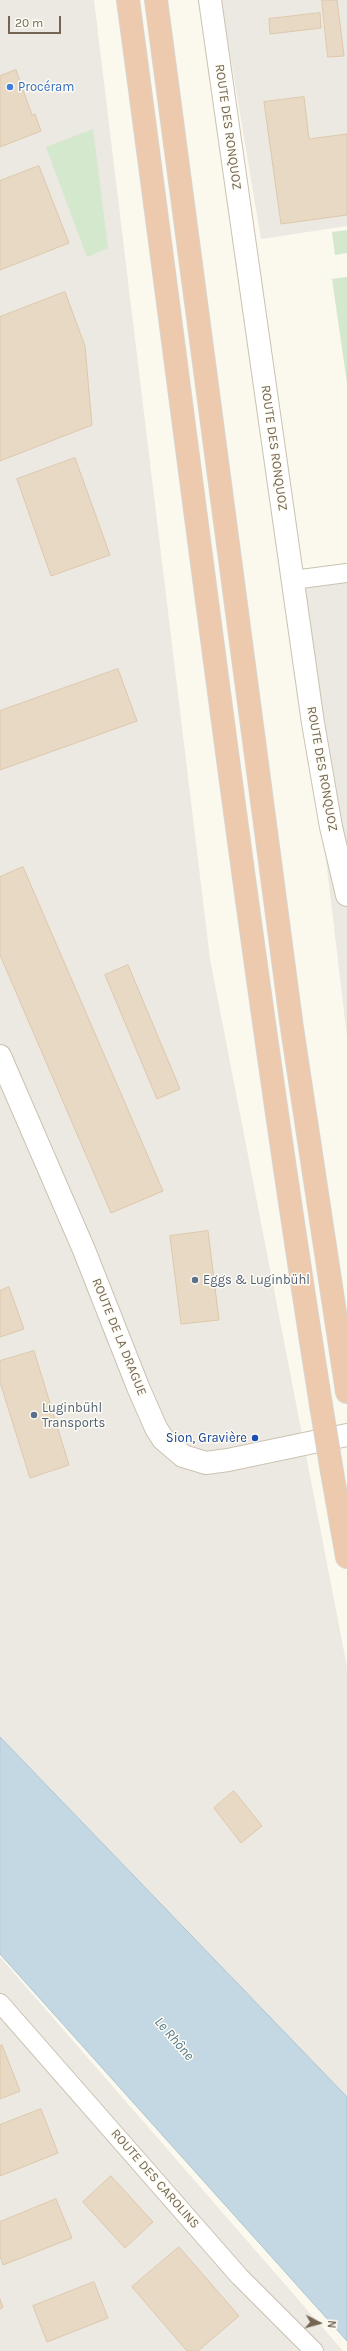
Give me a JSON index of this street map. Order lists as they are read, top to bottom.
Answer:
{
  "streets": {
    "street": ["ROUTE DES RONQUOZ", "ROUTE DE LA DRAGUE", "ROUTE DES CAROLINS"]
  },
  "water": ["Le Rhône"],
  "places": [
    "Procéram",
    "Eggs & Luginbühl",
    "Luginbühl Transports",
    "Sion, Gravière"
  ],
  "scale_bar": "20 m",
  "north": "right"
}
